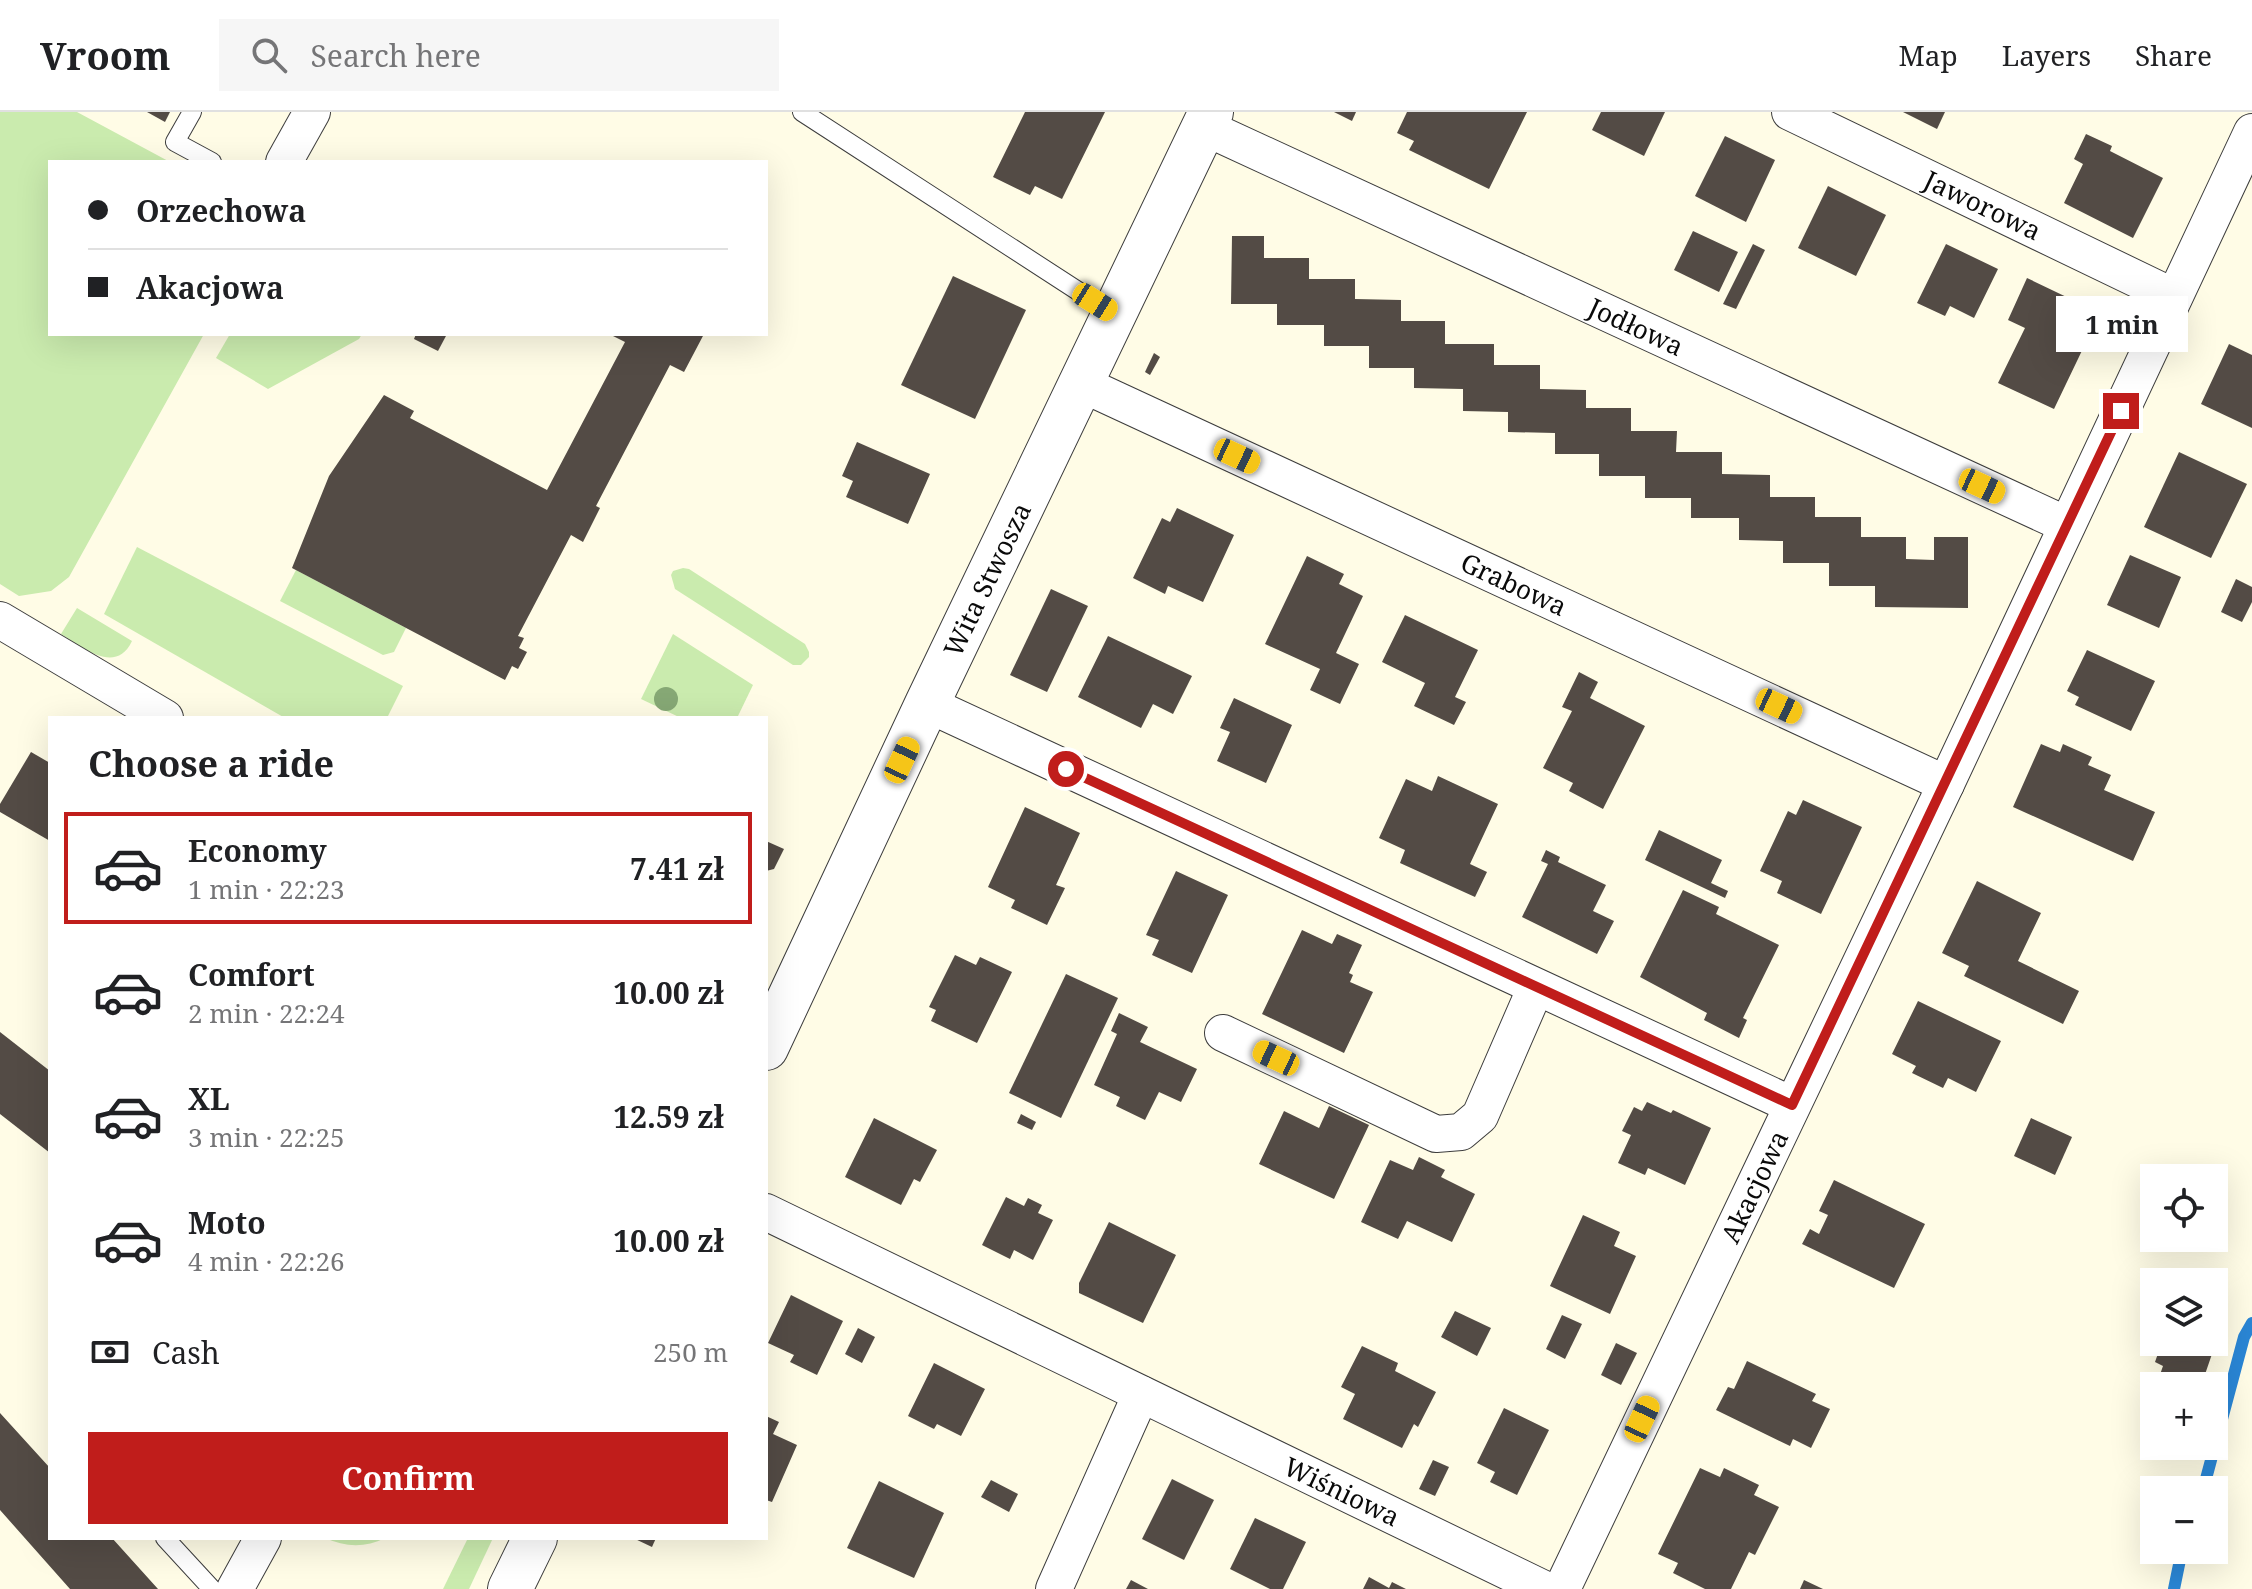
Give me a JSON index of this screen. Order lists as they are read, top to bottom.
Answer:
{
  "streets": {
    "street": [
      "Jaworowa",
      "Jodłowa",
      "Wita Stwosza",
      "Grabowa",
      "Akacjowa",
      "Wiśniowa"
    ]
  },
  "crossings": [
    ["Jaworowa", "Akacjowa"],
    ["Jodłowa", "Wita Stwosza"],
    ["Jodłowa", "Akacjowa"],
    ["Wita Stwosza", "Grabowa"],
    ["Grabowa", "Akacjowa"]
  ],
  "page": {
    "header": "Vroom",
    "search": "Search here",
    "nav": ["Map", "Layers", "Share"],
    "banner": ["Orzechowa", "Akacjowa"],
    "bubble": "1 min",
    "heading": "Choose a ride",
    "list": [
      {
        "name": "Economy",
        "note": "1 min · 22:23",
        "value": "7.41 zł"
      },
      {
        "name": "Comfort",
        "note": "2 min · 22:24",
        "value": "10.00 zł"
      },
      {
        "name": "XL",
        "note": "3 min · 22:25",
        "value": "12.59 zł"
      },
      {
        "name": "Moto",
        "note": "4 min · 22:26",
        "value": "10.00 zł"
      }
    ],
    "map_buttons": ["+", "−"],
    "pay": ["Cash", "250 m"],
    "buttons": "Confirm"
  }
}
